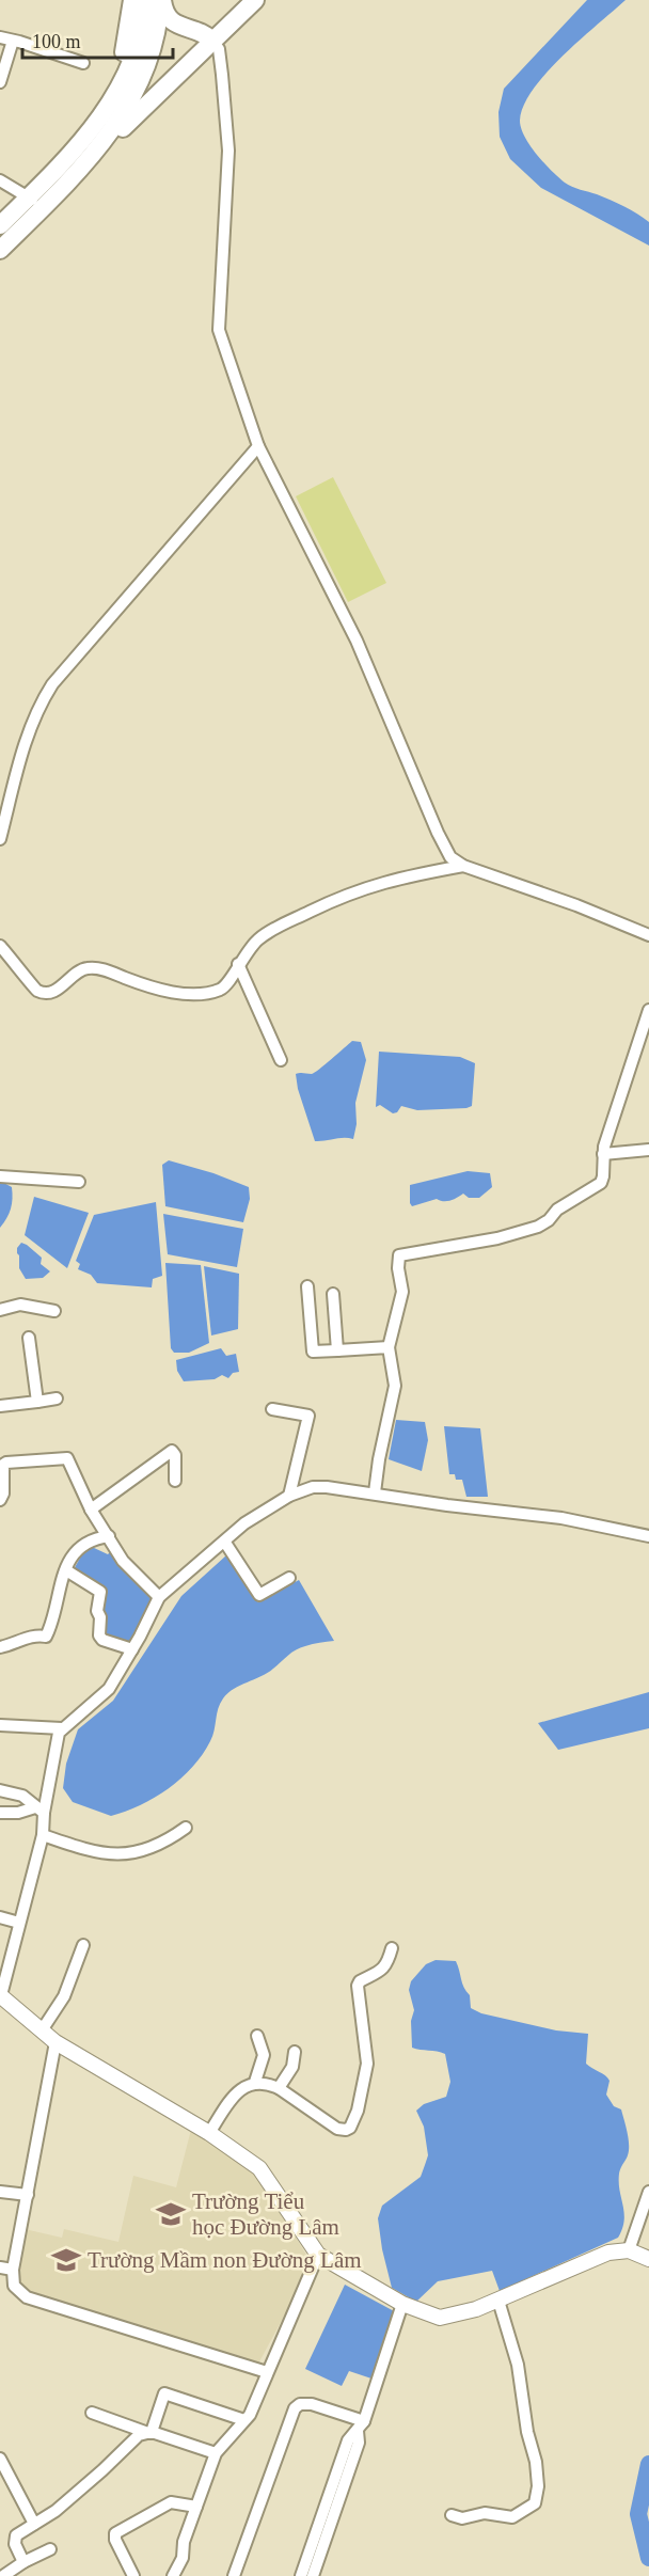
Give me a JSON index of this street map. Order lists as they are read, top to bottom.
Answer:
{
  "places": {
    "school or university": ["Trường Tiểu học Đường Lâm", "Trường Mầm non Đường Lâm"]
  },
  "scale_bar": "100 m"
}
